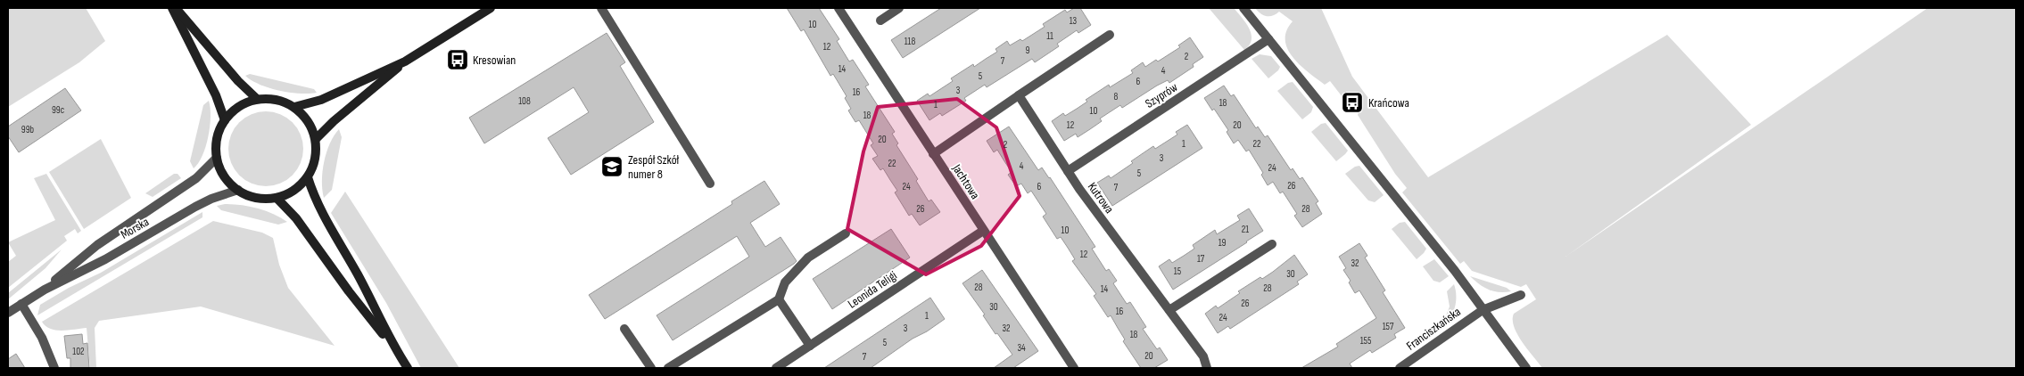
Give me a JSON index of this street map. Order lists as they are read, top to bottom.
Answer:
{
  "streets": {
    "street": [
      "Szyprów",
      "Jachtowa",
      "Kutrowa",
      "Morska",
      "Leonida Teligi",
      "Franciszkańska"
    ]
  },
  "crossings": [
    ["Szyprów", "Kutrowa"],
    ["Jachtowa", "Leonida Teligi"]
  ],
  "places": {
    "bus stop": ["Kresowian", "Krańcowa"],
    "school or university": ["Zespół Szkół numer 8"]
  },
  "house_numbers": [
    "13",
    "10",
    "11",
    "118",
    "12",
    "9",
    "2",
    "7",
    "14",
    "4",
    "5",
    "6",
    "3",
    "16",
    "8",
    "108",
    "18",
    "1",
    "99c",
    "10",
    "18",
    "12",
    "20",
    "99b",
    "20",
    "1",
    "22",
    "2",
    "3",
    "22",
    "4",
    "24",
    "5",
    "26",
    "24",
    "6",
    "7",
    "26",
    "28",
    "21",
    "10",
    "19",
    "12",
    "17",
    "32",
    "15",
    "30",
    "28",
    "28",
    "14",
    "26",
    "30",
    "16",
    "1",
    "24",
    "157",
    "3",
    "32",
    "18",
    "155",
    "5",
    "34",
    "102",
    "20",
    "7"
  ]
}
